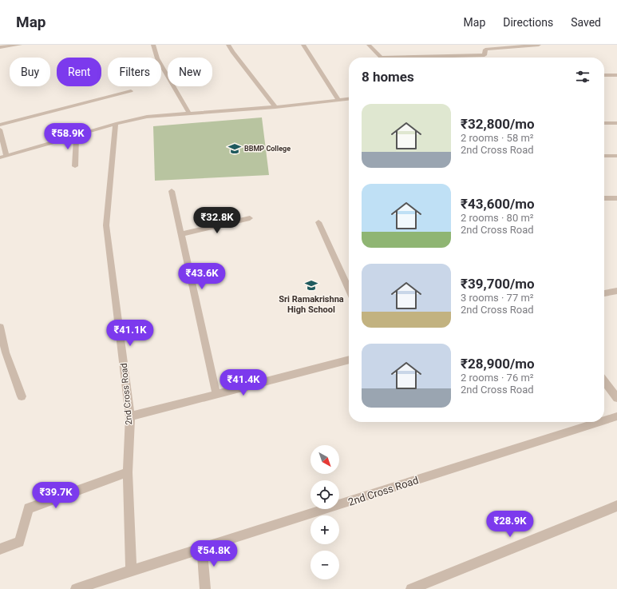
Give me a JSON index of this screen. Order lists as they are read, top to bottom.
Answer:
{
  "streets": {
    "street": ["2nd Cross Road"]
  },
  "places": {
    "school or university": ["BBMP College", "Sri Ramakrishna High School"]
  },
  "north": "bottom right",
  "page": {
    "header": "Map",
    "nav": ["Map", "Directions", "Saved"],
    "chip": [
      "Buy",
      "Rent",
      "Filters",
      "New"
    ],
    "heading": "8 homes",
    "list": [
      {
        "name": "₹32,800/mo",
        "note": "2 rooms · 58 m² · 2nd Cross Road"
      },
      {
        "name": "₹43,600/mo",
        "note": "2 rooms · 80 m² · 2nd Cross Road"
      },
      {
        "name": "₹39,700/mo",
        "note": "3 rooms · 77 m² · 2nd Cross Road"
      },
      {
        "name": "₹28,900/mo",
        "note": "2 rooms · 76 m² · 2nd Cross Road"
      }
    ],
    "price": [
      "₹58.9K",
      "₹32.8K",
      "₹43.6K",
      "₹41.1K",
      "₹41.4K",
      "₹39.7K",
      "₹28.9K",
      "₹54.8K"
    ],
    "map_buttons": ["+", "−"]
  }
}
